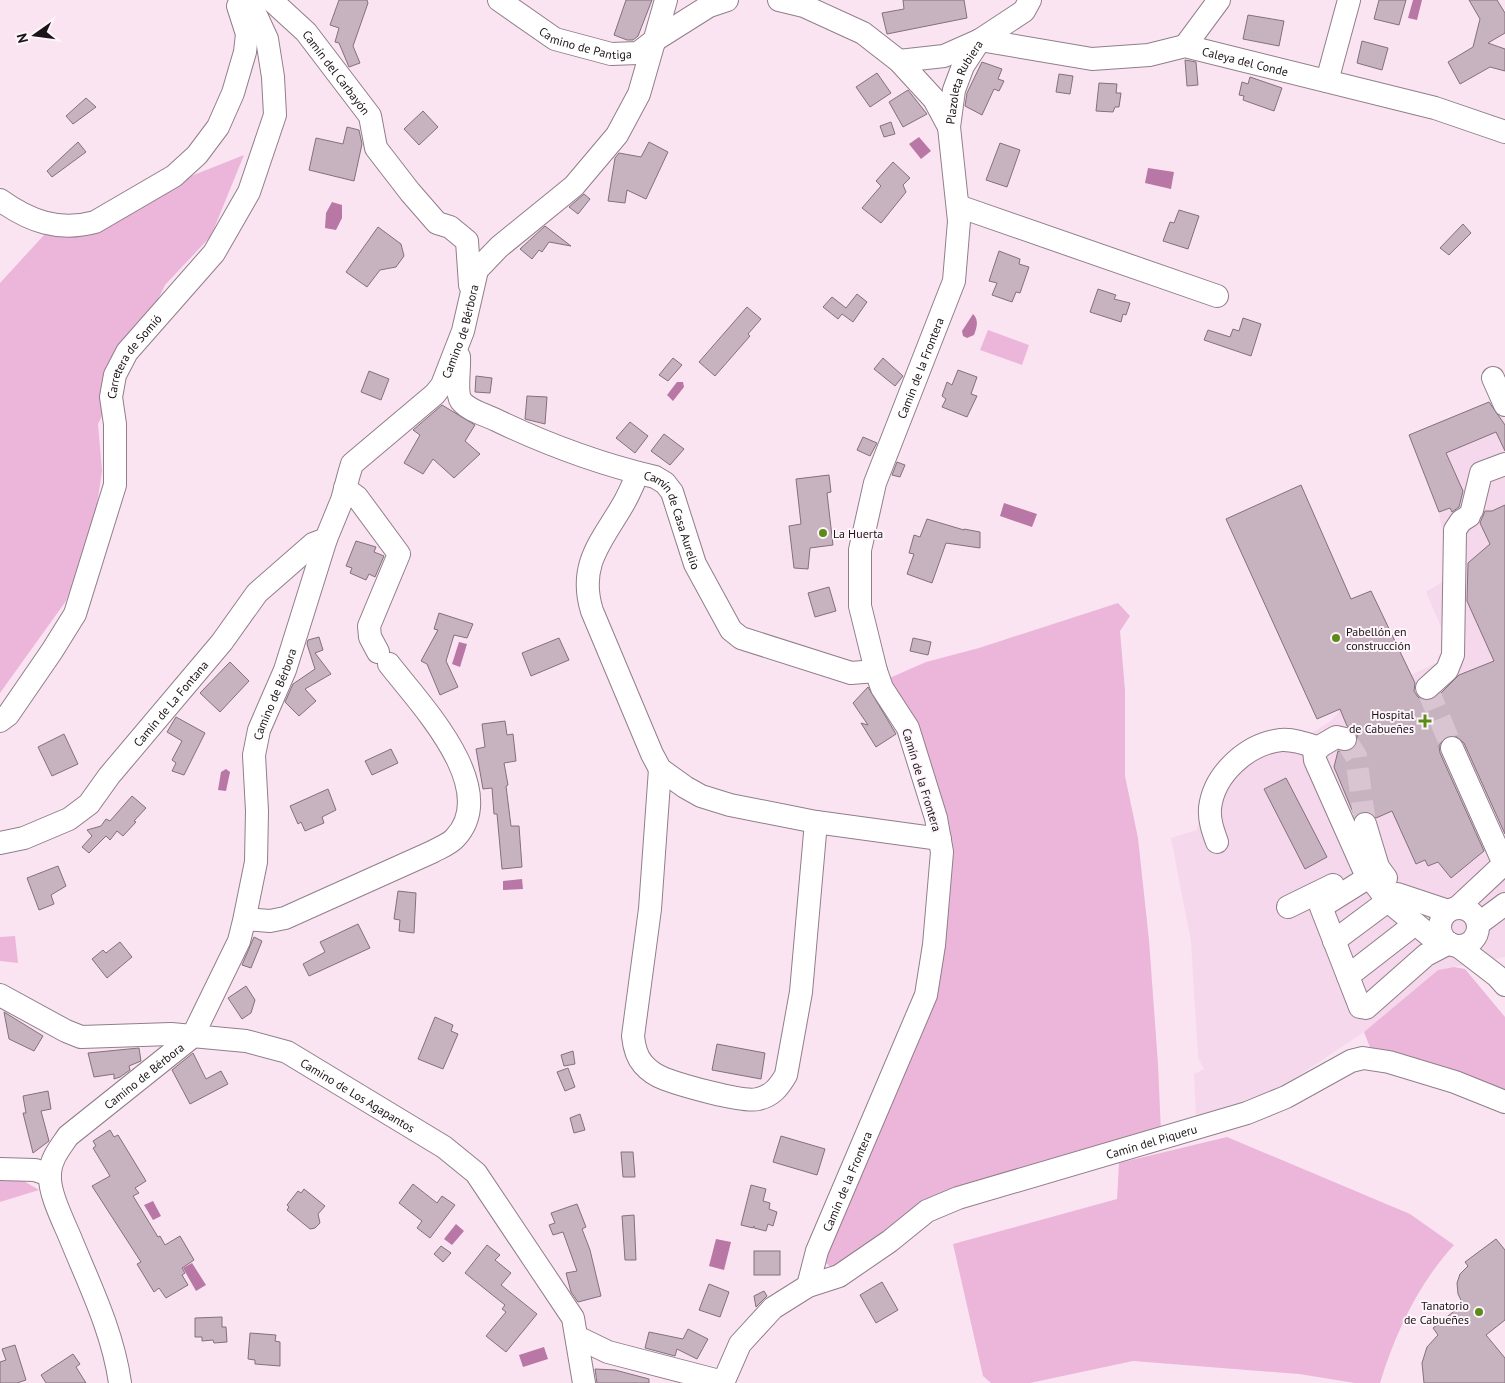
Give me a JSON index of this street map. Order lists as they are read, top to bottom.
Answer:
{
  "streets": {
    "street": [
      "Camino de Pantiga",
      "Caleya del Conde",
      "Camín del Carbayón",
      "Plazoleta Rubiera",
      "Camino de Bérbora",
      "Carretera de Somió",
      "Camín de la Frontera",
      "Camín de Casa Aurelio",
      "Camín de La Fontana",
      "Camino de Los Agapantos",
      "Camín del Piqueru"
    ]
  },
  "crossings": [
    ["Camino de Pantiga", "Camino de Bérbora"],
    ["Caleya del Conde", "Plazoleta Rubiera"],
    ["Camín del Carbayón", "Camino de Bérbora"],
    ["Plazoleta Rubiera", "Camín de la Frontera"],
    ["Camino de Bérbora", "Camín de Casa Aurelio"],
    ["Camino de Bérbora", "Camín de La Fontana"],
    ["Camino de Bérbora", "Camino de Los Agapantos"],
    ["Camín de la Frontera", "Camín de Casa Aurelio"],
    ["Camín de la Frontera", "Camín del Piqueru"]
  ],
  "places": {
    "other": ["La Huerta", "Pabellón en construcción", "Tanatorio de Cabueñes"],
    "health": ["Hospital de Cabueñes"]
  },
  "north": "left"
}
